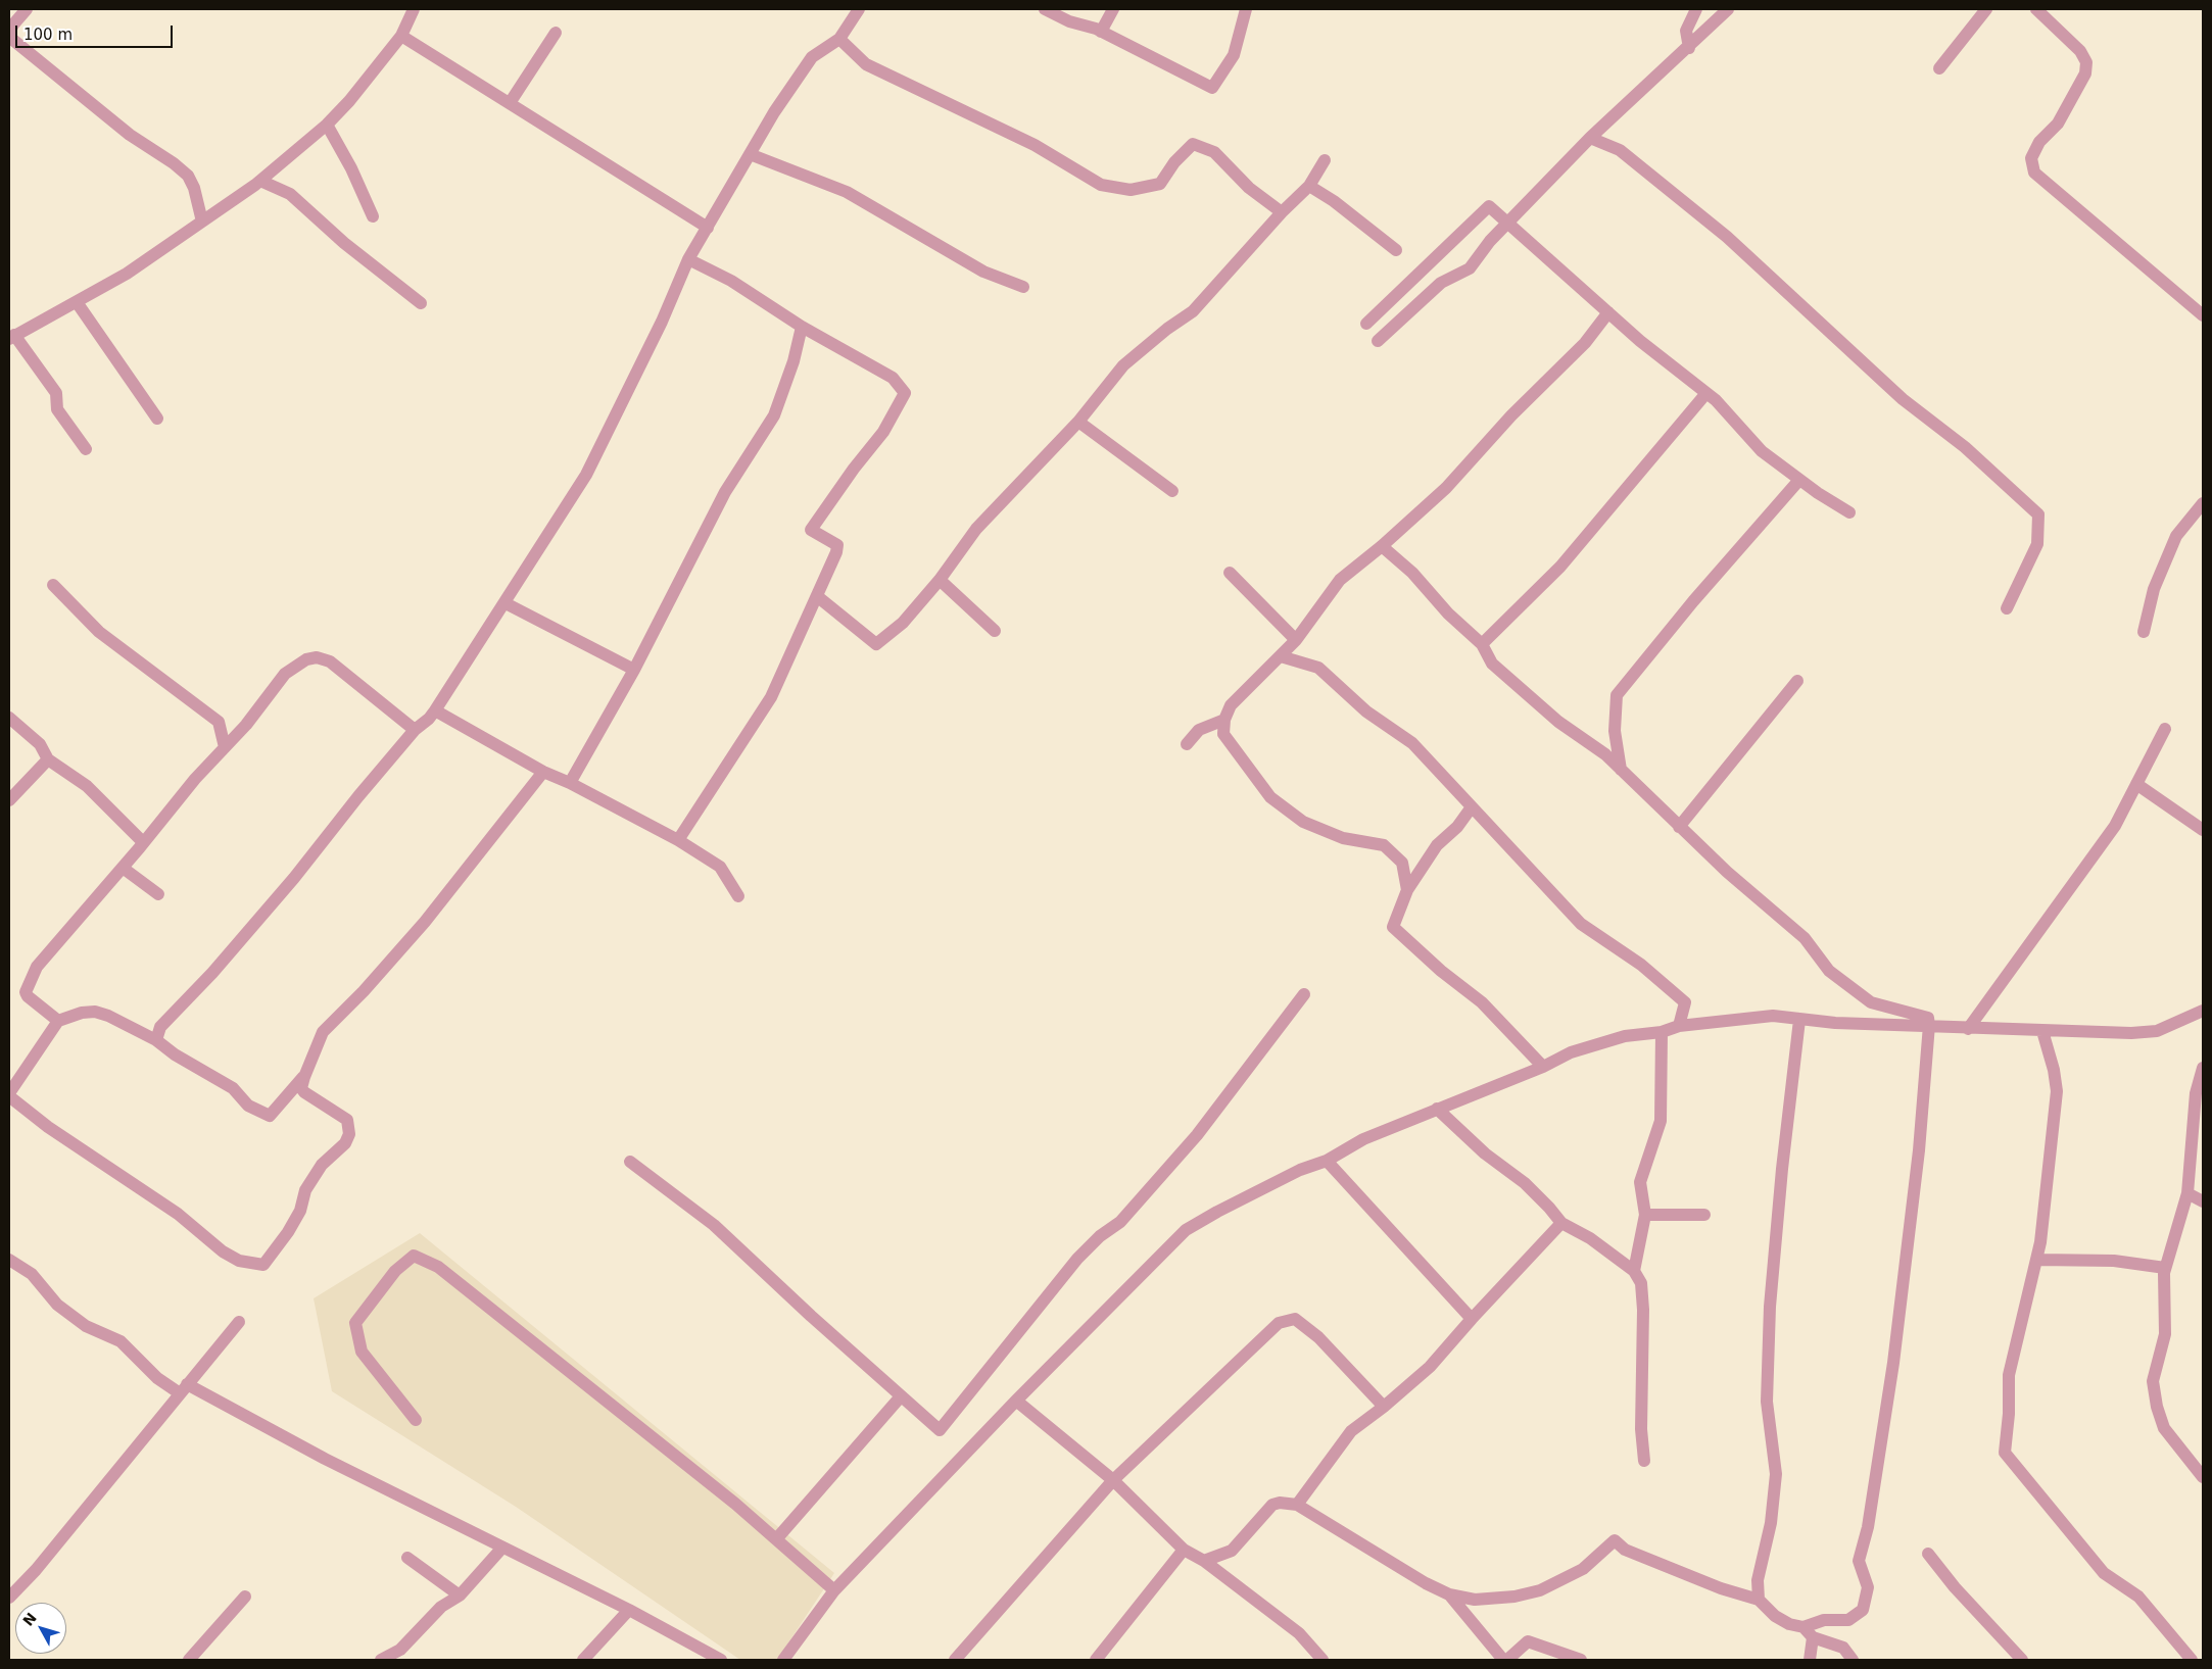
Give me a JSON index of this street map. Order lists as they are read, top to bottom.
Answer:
{
  "scale_bar": "100 m",
  "north": "top left"
}
